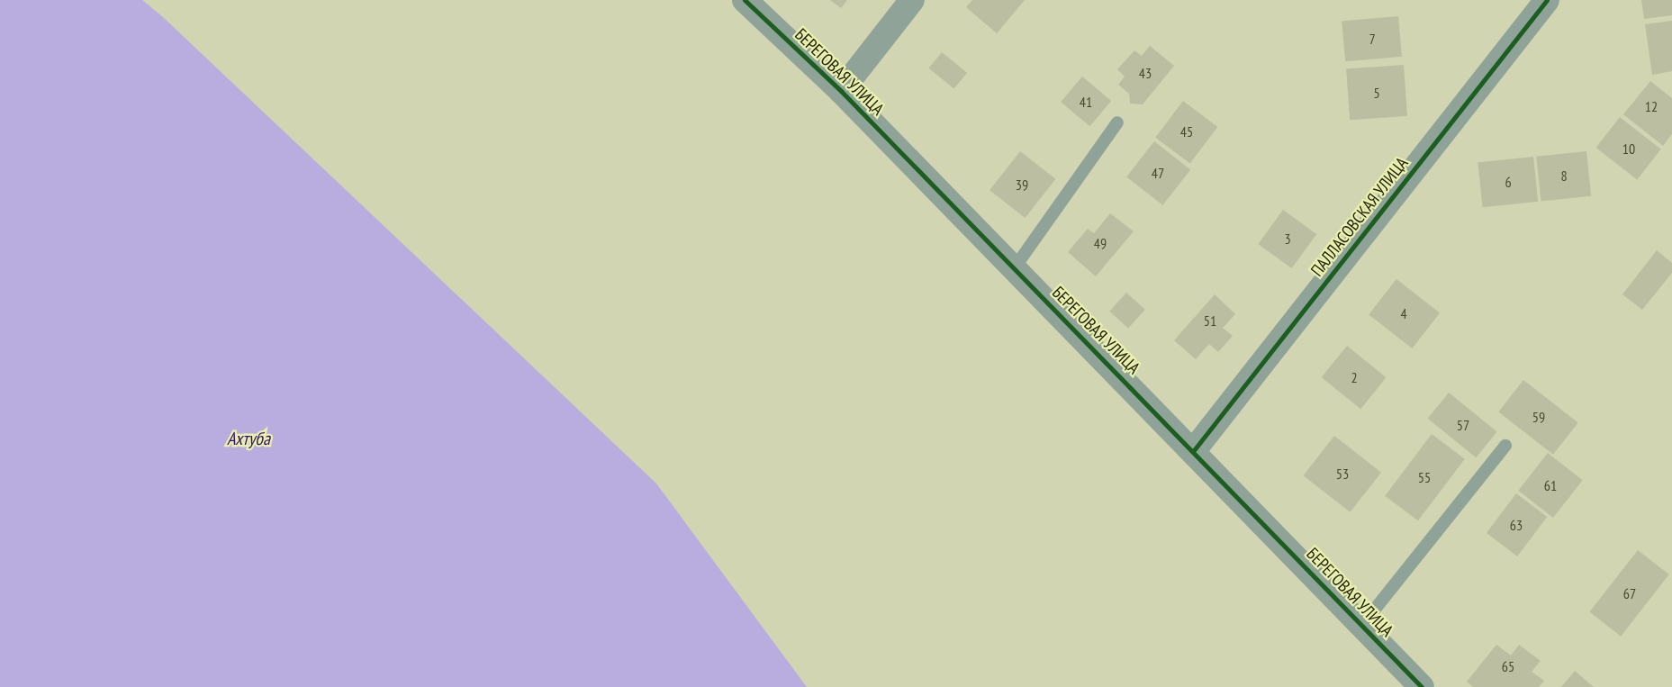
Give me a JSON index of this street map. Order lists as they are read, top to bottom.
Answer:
{
  "streets": {
    "street": ["БЕРЕГОВАЯ УЛИЦА", "ПАЛЛАСОВСКАЯ УЛИЦА"]
  },
  "crossings": [
    ["БЕРЕГОВАЯ УЛИЦА", "ПАЛЛАСОВСКАЯ УЛИЦА"]
  ],
  "water": ["Ахтуба"],
  "house_numbers": [
    "7",
    "43",
    "5",
    "41",
    "12",
    "45",
    "10",
    "47",
    "8",
    "6",
    "39",
    "3",
    "49",
    "4",
    "51",
    "2",
    "59",
    "57",
    "53",
    "55",
    "61",
    "63",
    "67",
    "65"
  ]
}
